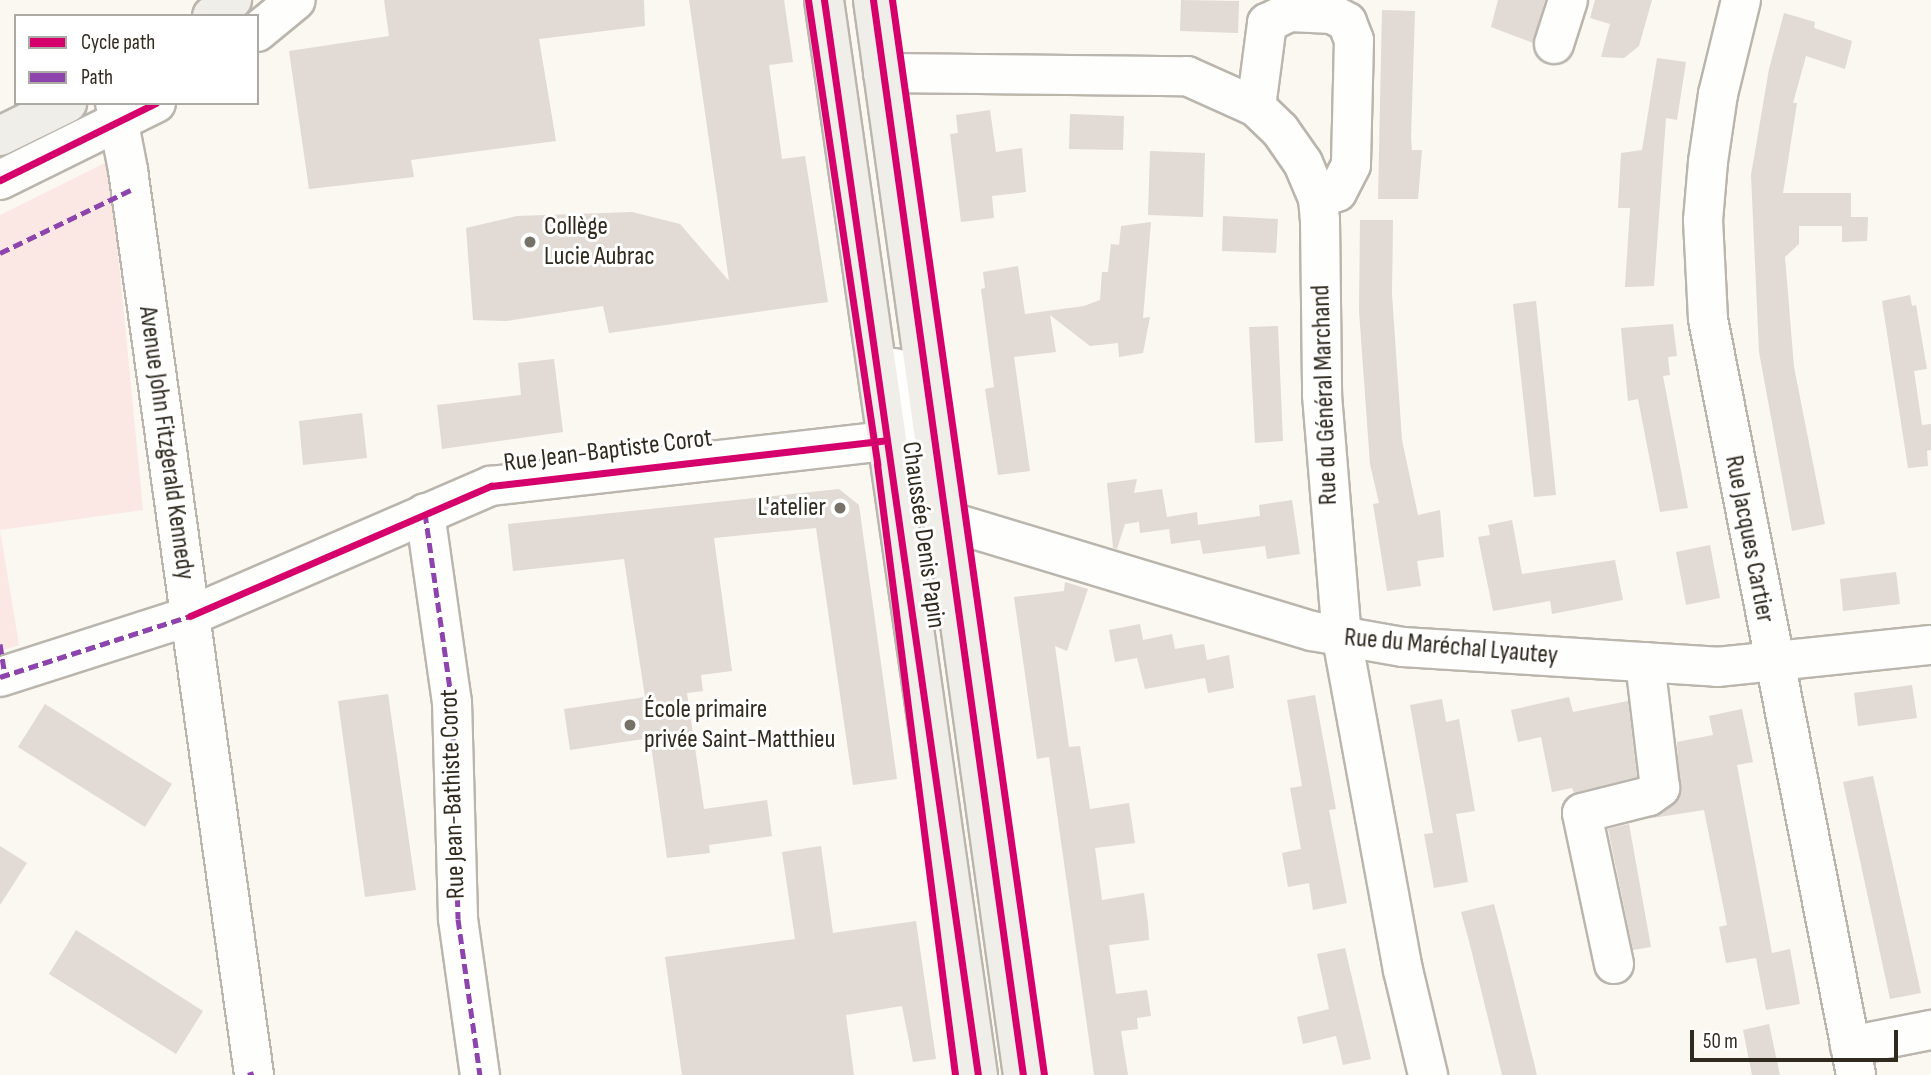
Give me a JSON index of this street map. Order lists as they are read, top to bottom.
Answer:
{
  "streets": {
    "main road": ["Chaussée Denis Papin"],
    "street": [
      "Rue du Général Marchand",
      "Avenue John Fitzgerald Kennedy",
      "Rue Jean-Baptiste Corot",
      "Rue Jacques Cartier",
      "Rue du Maréchal Lyautey",
      "Rue Jean-Bathiste Corot"
    ]
  },
  "crossings": [
    ["Rue du Général Marchand", "Chaussée Denis Papin"],
    ["Rue du Général Marchand", "Rue du Maréchal Lyautey"],
    ["Avenue John Fitzgerald Kennedy", "Rue Jean-Baptiste Corot"],
    ["Rue Jean-Baptiste Corot", "Chaussée Denis Papin"],
    ["Rue Jean-Baptiste Corot", "Rue Jean-Bathiste Corot"],
    ["Chaussée Denis Papin", "Rue du Maréchal Lyautey"],
    ["Rue Jacques Cartier", "Rue du Maréchal Lyautey"]
  ],
  "places": ["Collège Lucie Aubrac", "L'atelier", "École primaire privée Saint-Matthieu"],
  "legend": ["Cycle path", "Path"],
  "scale_bar": "50 m"
}
